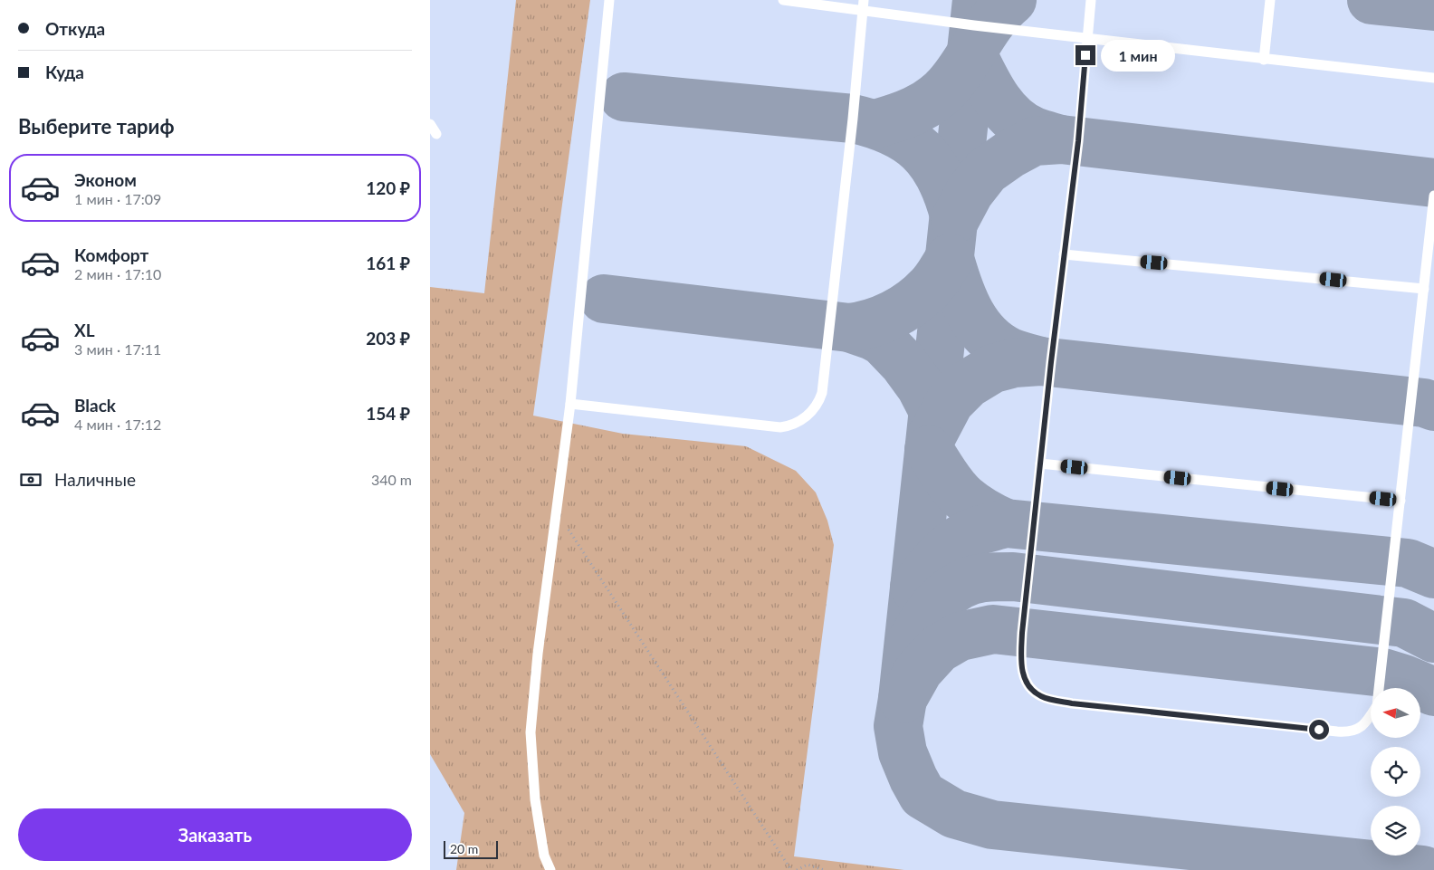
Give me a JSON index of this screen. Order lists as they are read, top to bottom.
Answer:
{
  "scale_bar": "20 m",
  "north": "left",
  "page": {
    "banner": ["Откуда", "Куда"],
    "bubble": "1 мин",
    "heading": "Выберите тариф",
    "list": [
      {
        "name": "Эконом",
        "note": "1 мин · 17:09",
        "value": "120 ₽"
      },
      {
        "name": "Комфорт",
        "note": "2 мин · 17:10",
        "value": "161 ₽"
      },
      {
        "name": "XL",
        "note": "3 мин · 17:11",
        "value": "203 ₽"
      },
      {
        "name": "Black",
        "note": "4 мин · 17:12",
        "value": "154 ₽"
      }
    ],
    "pay": ["Наличные", "340 m"],
    "buttons": "Заказать",
    "scale": "20 m"
  }
}
